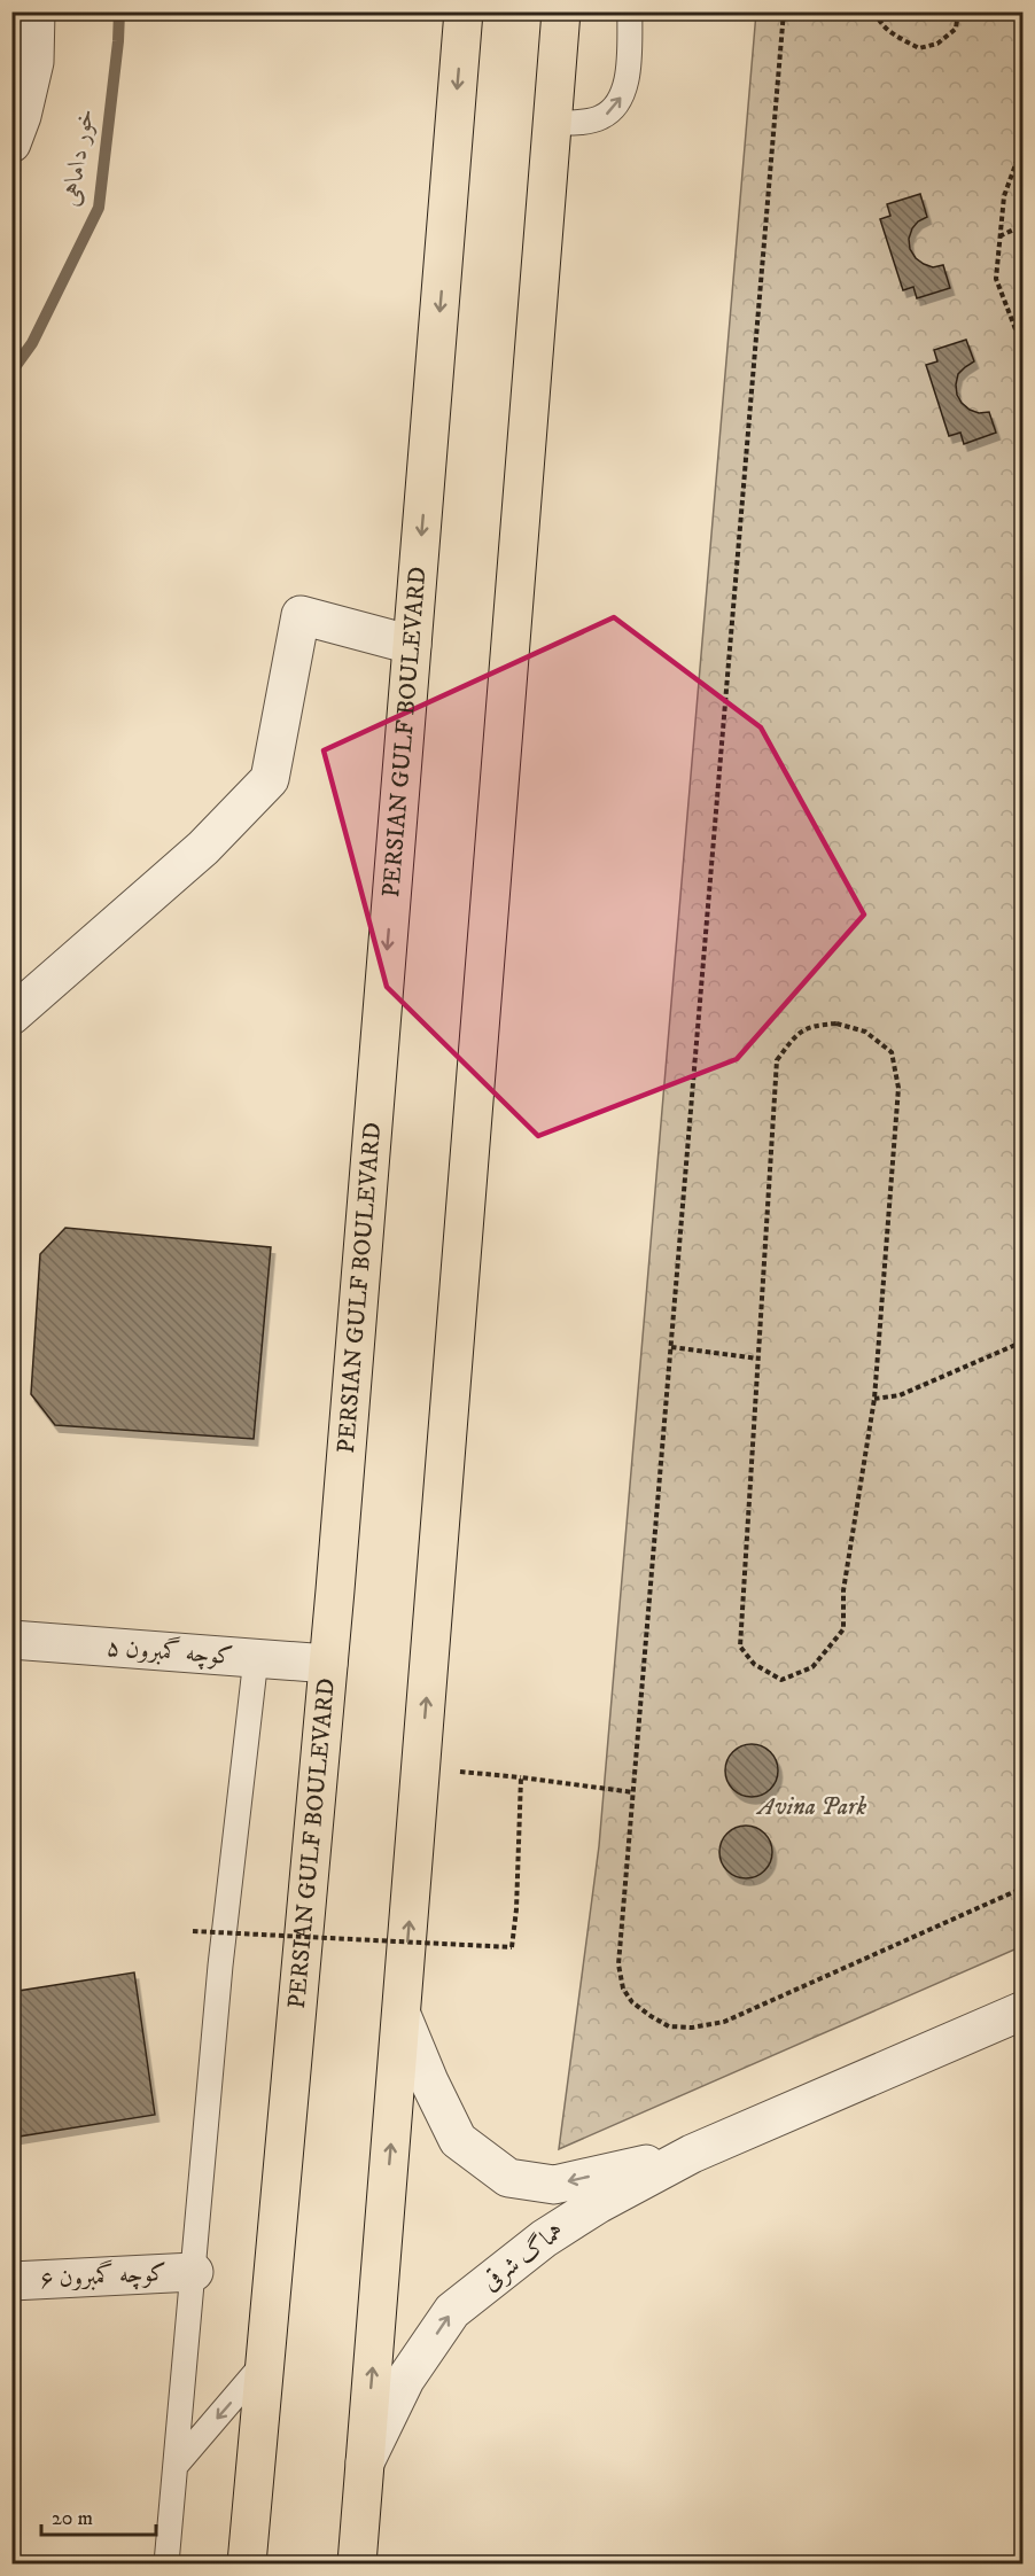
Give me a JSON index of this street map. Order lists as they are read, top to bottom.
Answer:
{
  "streets": {
    "main road": ["PERSIAN GULF BOULEVARD"],
    "street": ["کوچه گمبرون ۵", "هماگ شرقی", "کوچه گمبرون ۶"]
  },
  "crossings": [
    ["PERSIAN GULF BOULEVARD", "کوچه گمبرون ۵"]
  ],
  "water": ["خور داماهی"],
  "parks": ["Avina Park"],
  "scale_bar": "20 m"
}
